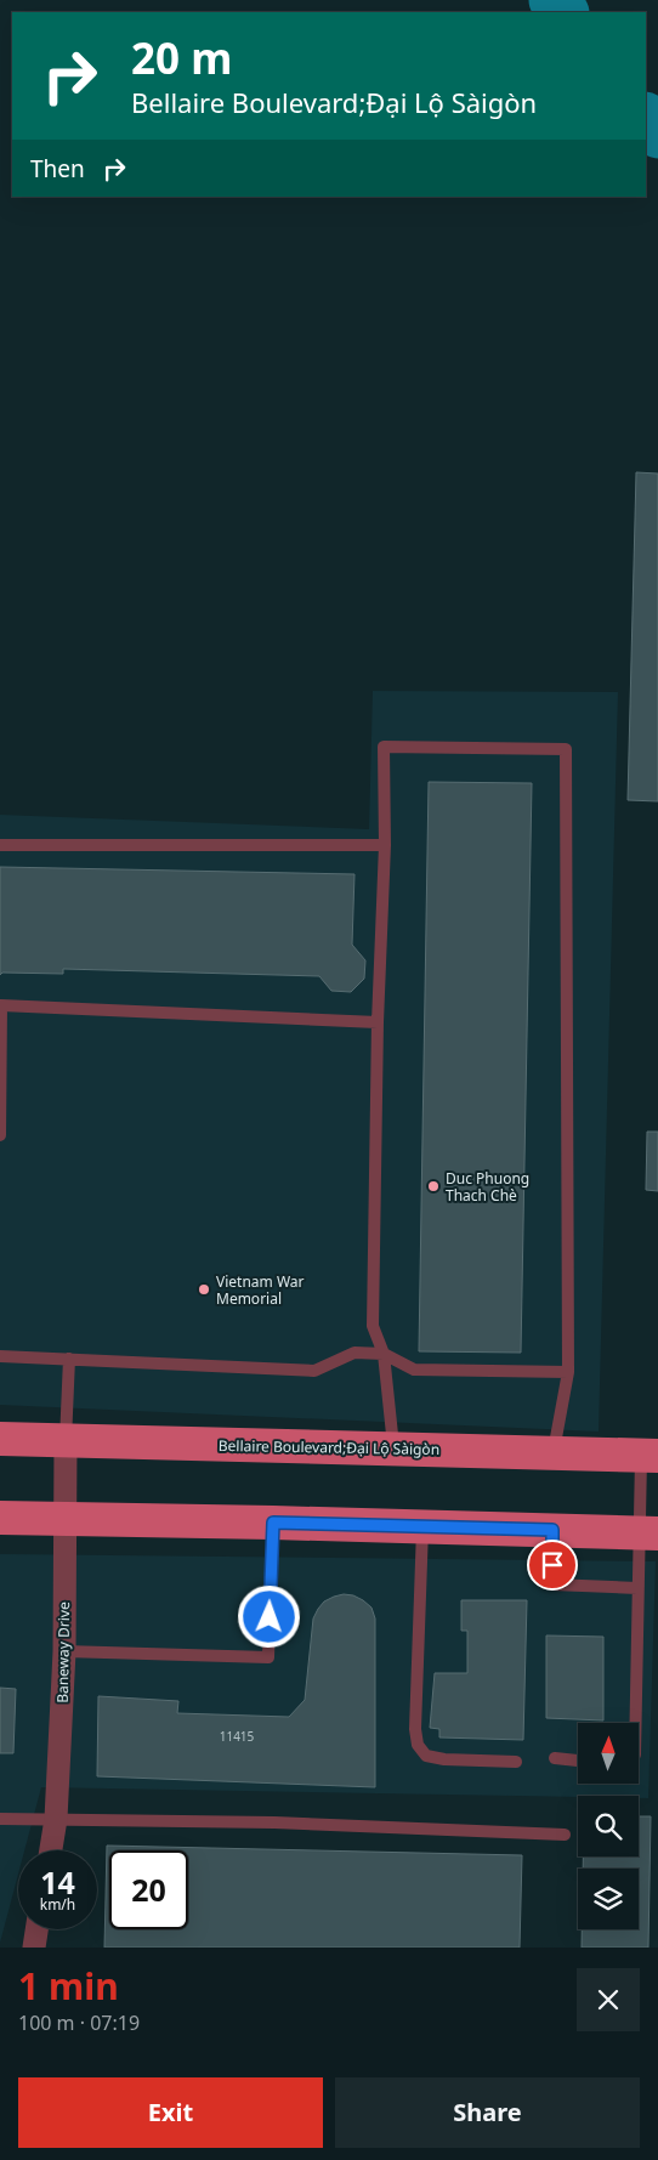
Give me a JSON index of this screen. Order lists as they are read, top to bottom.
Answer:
{
  "streets": {
    "main road": ["Bellaire Boulevard;Đại Lộ Sàigòn"],
    "street": ["Baneway Drive"]
  },
  "crossings": [
    ["Bellaire Boulevard;Đại Lộ Sàigòn", "Baneway Drive"]
  ],
  "places": ["Duc Phuong Thach Chè", "Vietnam War Memorial"],
  "house_numbers": ["11415"],
  "north": "top",
  "page": {
    "turn": ["20 m", "Bellaire Boulevard;Đại Lộ Sàigòn"],
    "then": "Then",
    "speed": "14 km/h",
    "limit": "20",
    "heading": ["1 min", "100 m · 07:19"],
    "buttons": ["Exit", "Share"]
  }
}
